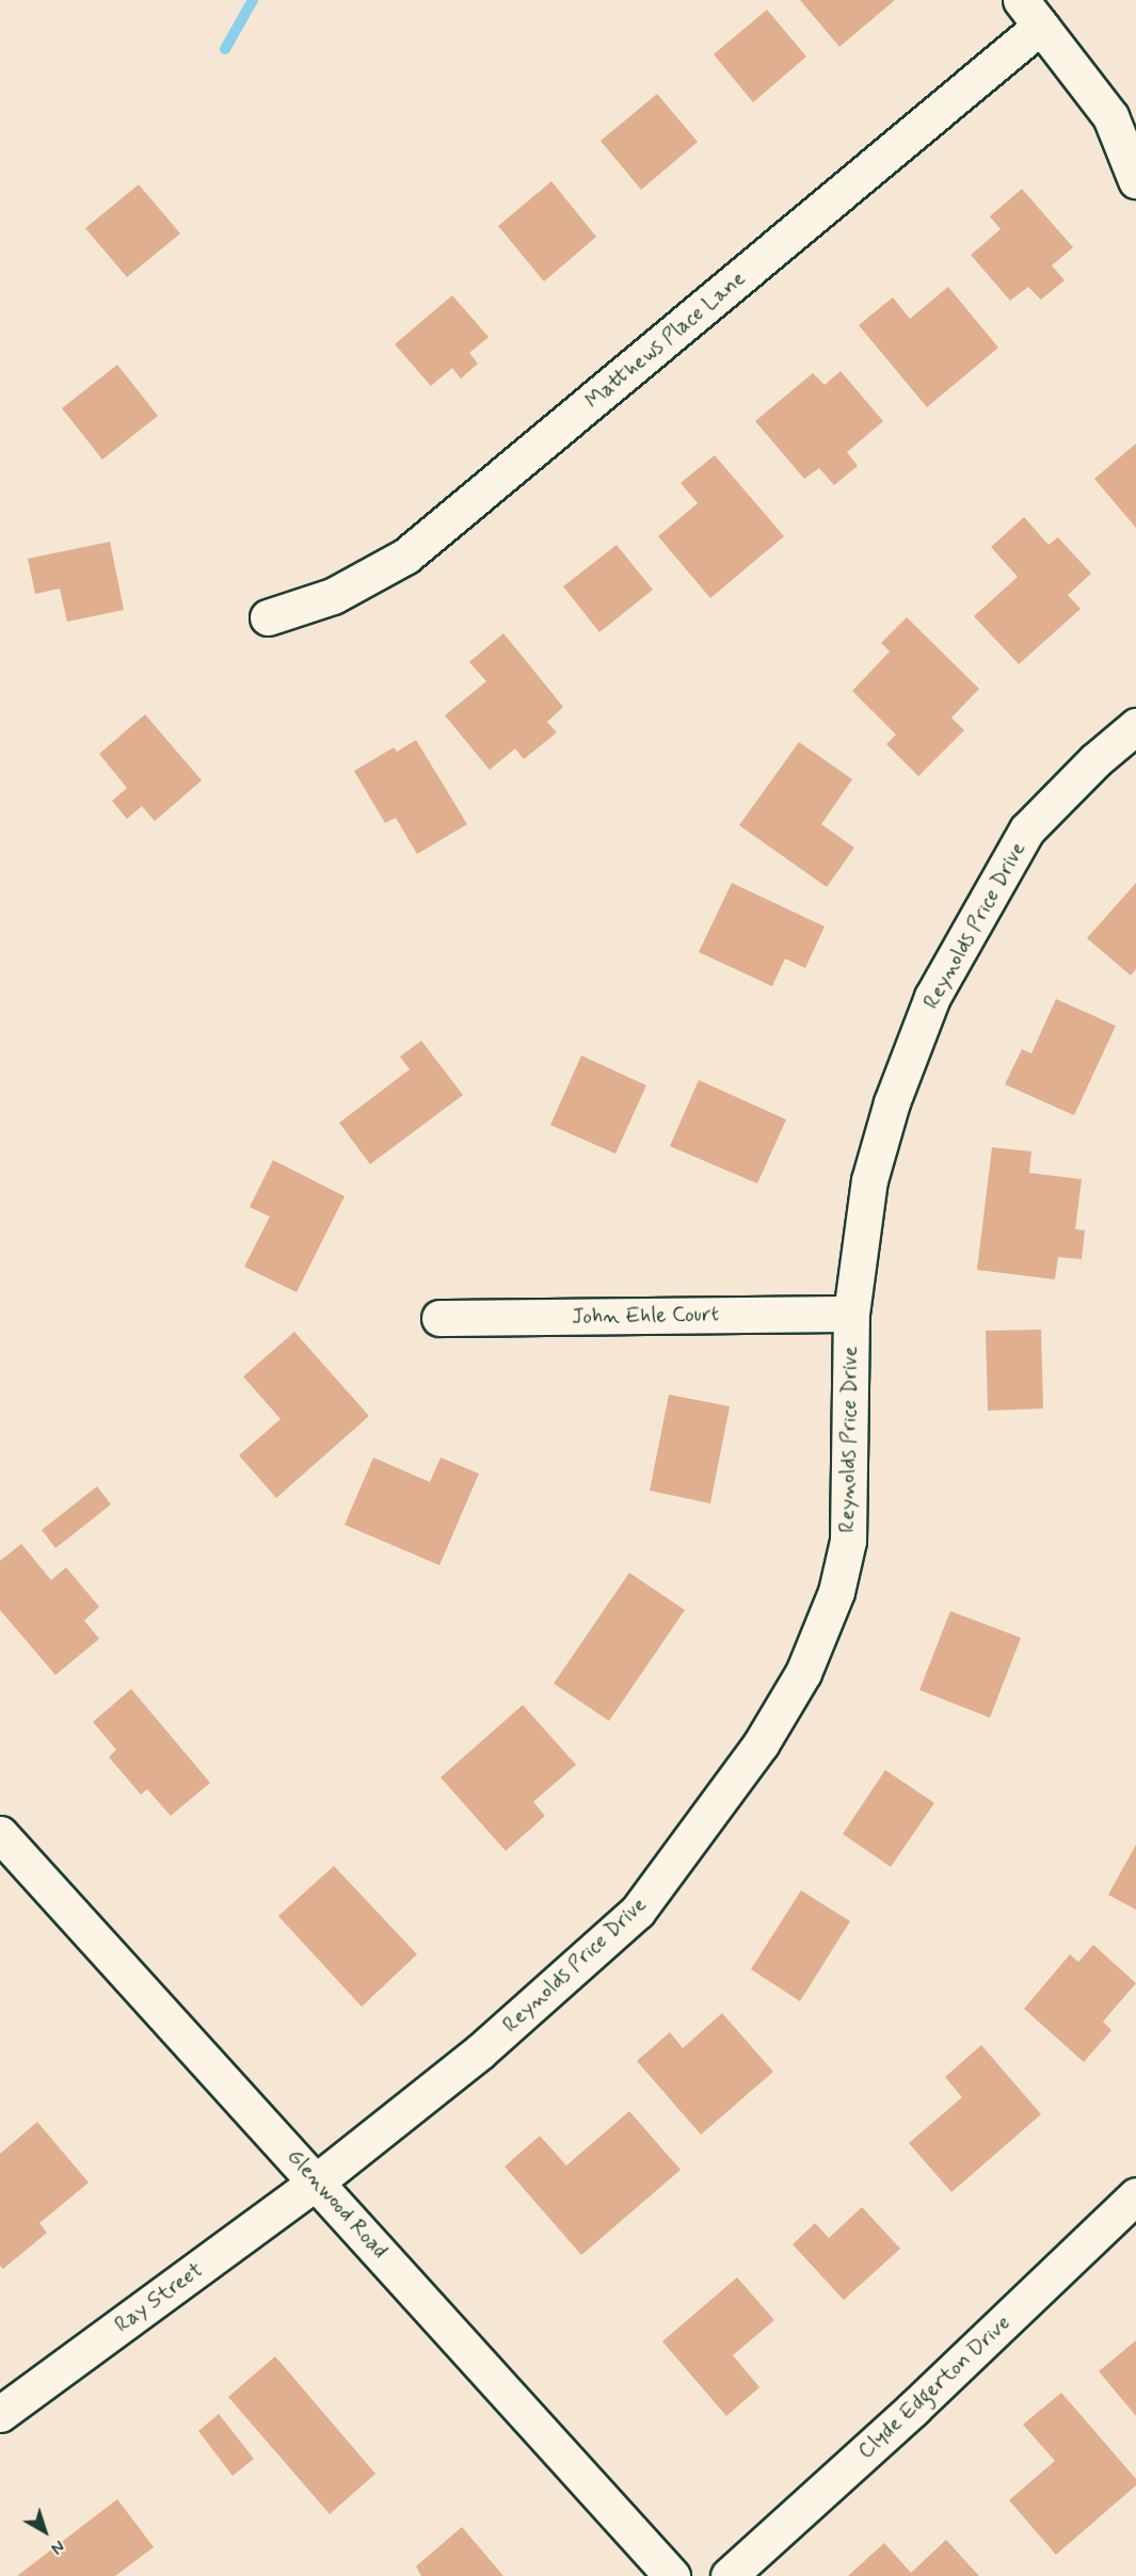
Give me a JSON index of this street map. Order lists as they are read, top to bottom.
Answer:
{
  "streets": {
    "street": [
      "Matthews Place Lane",
      "Reynolds Price Drive",
      "John Ehle Court",
      "Glenwood Road",
      "Ray Street",
      "Clyde Edgerton Drive"
    ]
  },
  "crossings": [
    ["Reynolds Price Drive", "John Ehle Court"],
    ["Reynolds Price Drive", "Glenwood Road"],
    ["Reynolds Price Drive", "Ray Street"],
    ["Glenwood Road", "Ray Street"]
  ],
  "north": "bottom right"
}
